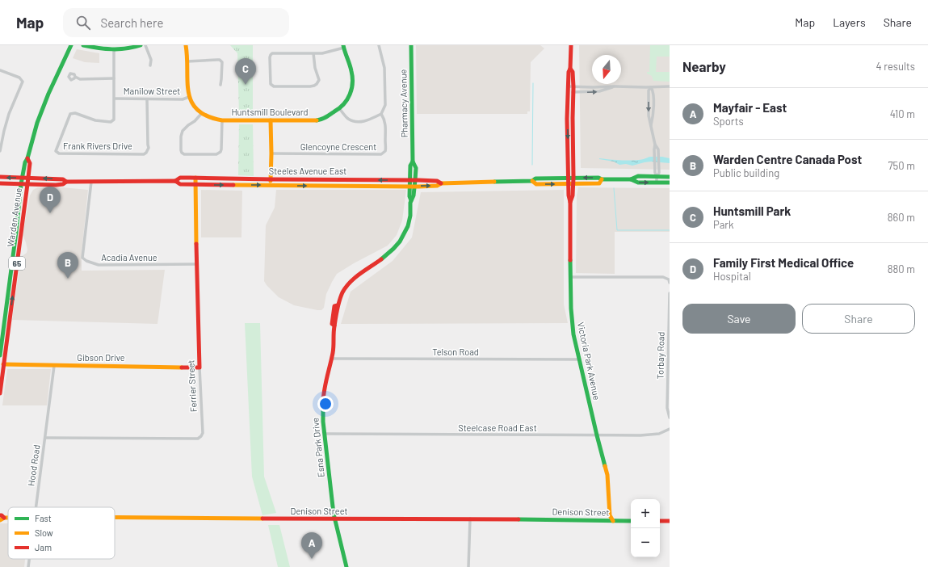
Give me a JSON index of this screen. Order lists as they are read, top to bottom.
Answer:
{
  "streets": {
    "main road": [
      "Pharmacy Avenue",
      "Huntsmill Boulevard",
      "Steeles Avenue East",
      "Warden Avenue",
      "65",
      "Gibson Drive",
      "Victoria Park Avenue",
      "Ferrier Street",
      "Esna Park Drive",
      "Denison Street"
    ],
    "street": [
      "Manilow Street",
      "Frank Rivers Drive",
      "Glencoyne Crescent",
      "Acadia Avenue",
      "Telson Road",
      "Torbay Road",
      "Steelcase Road East",
      "Hood Road"
    ]
  },
  "crossings": [
    ["Manilow Street", "Huntsmill Boulevard"],
    ["Manilow Street", "Frank Rivers Drive"],
    ["Pharmacy Avenue", "Steeles Avenue East"],
    ["Pharmacy Avenue", "Esna Park Drive"],
    ["Steeles Avenue East", "Warden Avenue"],
    ["Steeles Avenue East", "Acadia Avenue"],
    ["Steeles Avenue East", "Victoria Park Avenue"],
    ["Steeles Avenue East", "Ferrier Street"],
    ["Steeles Avenue East", "Esna Park Drive"],
    ["Warden Avenue", "Gibson Drive"],
    ["Acadia Avenue", "Ferrier Street"],
    ["Telson Road", "Victoria Park Avenue"],
    ["Telson Road", "Esna Park Drive"],
    ["Gibson Drive", "Ferrier Street"],
    ["Gibson Drive", "Hood Road"],
    ["Victoria Park Avenue", "Steelcase Road East"],
    ["Victoria Park Avenue", "Denison Street"],
    ["Ferrier Street", "Hood Road"],
    ["Steelcase Road East", "Esna Park Drive"],
    ["Esna Park Drive", "Denison Street"]
  ],
  "legend": ["Fast", "Slow", "Jam"],
  "north": "bottom",
  "page": {
    "header": "Map",
    "search": "Search here",
    "nav": ["Map", "Layers", "Share"],
    "heading": ["Nearby", "4 results"],
    "pins": [
      "C",
      "D",
      "B",
      "A"
    ],
    "list": [
      {
        "mark": "A",
        "name": "Mayfair - East",
        "note": "Sports",
        "value": "410 m"
      },
      {
        "mark": "B",
        "name": "Warden Centre Canada Post",
        "note": "Public building",
        "value": "750 m"
      },
      {
        "mark": "C",
        "name": "Huntsmill Park",
        "note": "Park",
        "value": "860 m"
      },
      {
        "mark": "D",
        "name": "Family First Medical Office",
        "note": "Hospital",
        "value": "880 m"
      }
    ],
    "buttons": ["Save", "Share"],
    "map_buttons": ["+", "−"]
  }
}
